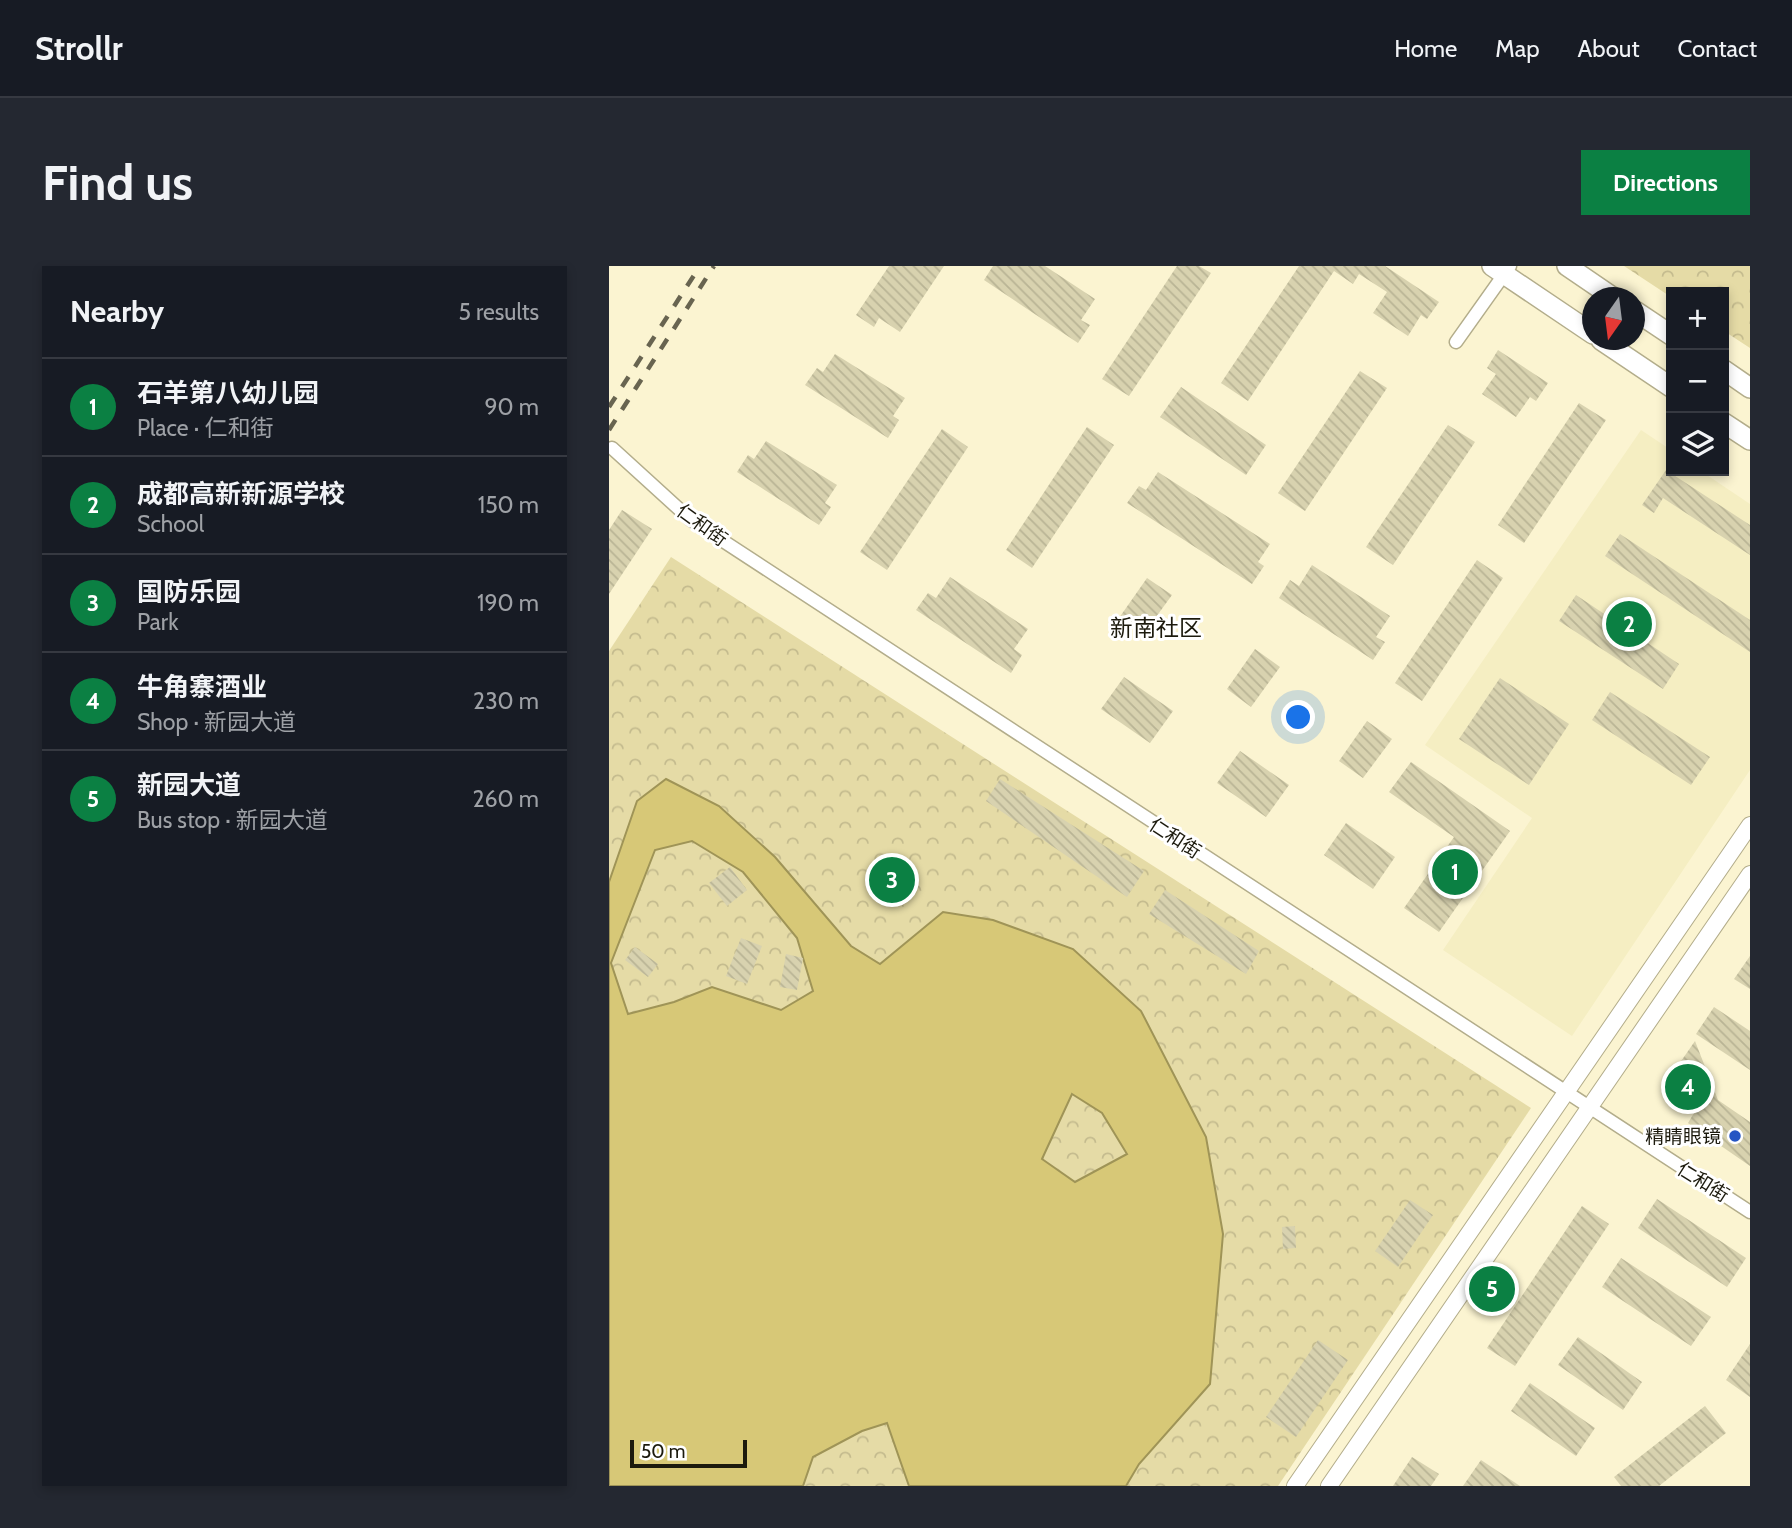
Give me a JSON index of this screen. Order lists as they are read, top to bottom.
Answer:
{
  "streets": {
    "street": ["仁和街"]
  },
  "districts": ["新南社区"],
  "places": ["精睛眼镜"],
  "scale_bar": "50 m",
  "north": "bottom",
  "page": {
    "header": "Strollr",
    "nav": [
      "Home",
      "Map",
      "About",
      "Contact"
    ],
    "buttons": "Directions",
    "title": "Find us",
    "heading": ["Nearby", "5 results"],
    "map_buttons": ["+", "−"],
    "list": [
      {
        "mark": "1",
        "name": "石羊第八幼儿园",
        "note": "Place · 仁和街",
        "value": "90 m"
      },
      {
        "mark": "2",
        "name": "成都高新新源学校",
        "note": "School",
        "value": "150 m"
      },
      {
        "mark": "3",
        "name": "国防乐园",
        "note": "Park",
        "value": "190 m"
      },
      {
        "mark": "4",
        "name": "牛角寨酒业",
        "note": "Shop · 新园大道",
        "value": "230 m"
      },
      {
        "mark": "5",
        "name": "新园大道",
        "note": "Bus stop · 新园大道",
        "value": "260 m"
      }
    ],
    "pins": [
      "2",
      "1",
      "3",
      "4",
      "5"
    ],
    "scale": "50 m"
  }
}
